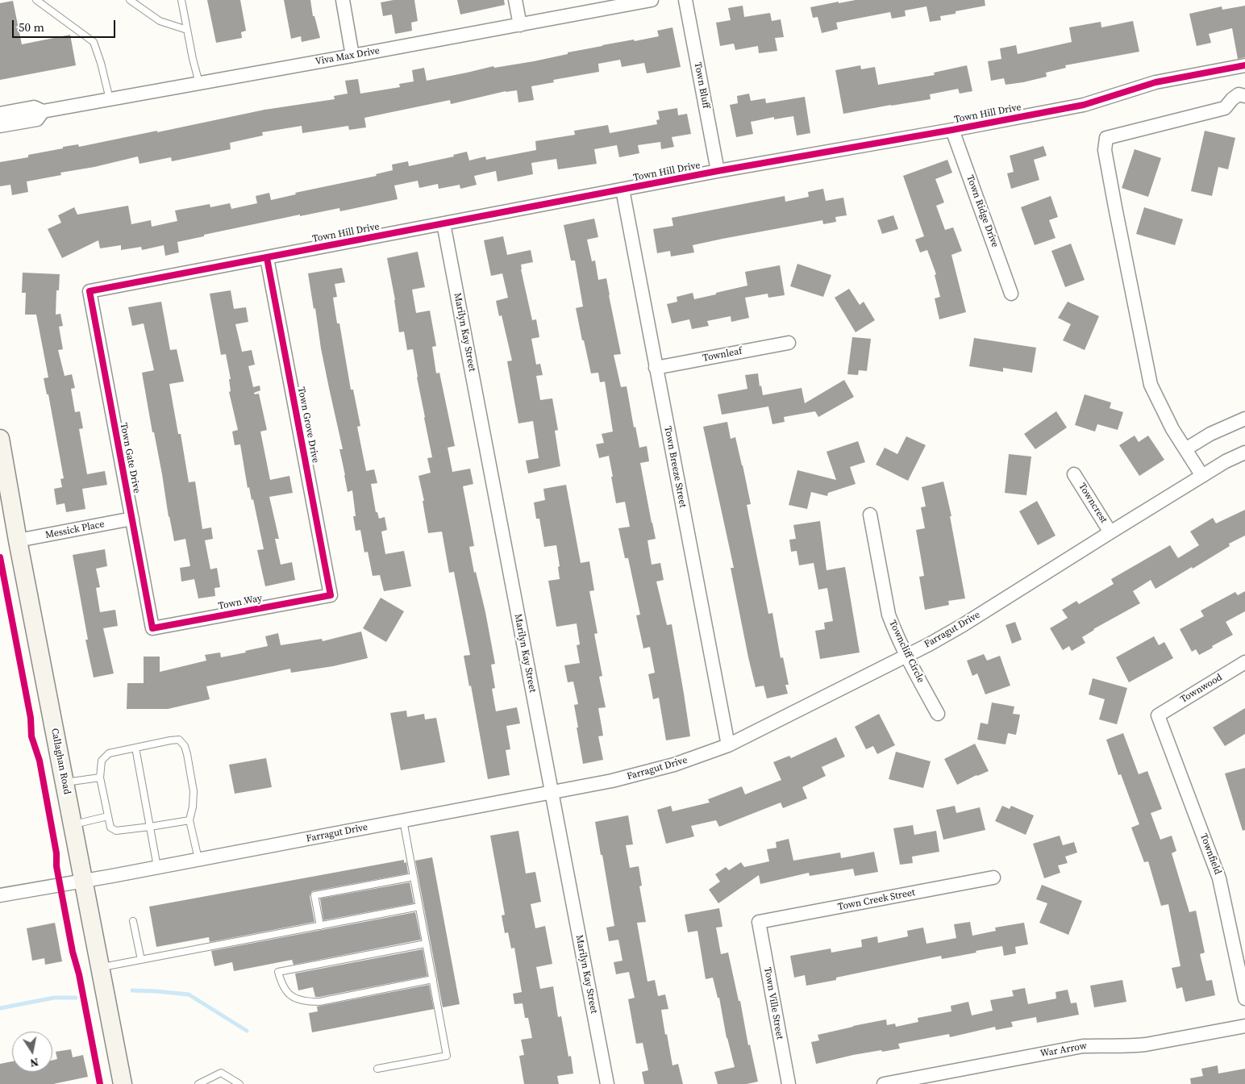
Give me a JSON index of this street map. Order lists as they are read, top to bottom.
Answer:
{
  "streets": {
    "main road": ["Callaghan Road"],
    "street": [
      "Viva Max Drive",
      "Town Bluff",
      "Town Hill Drive",
      "Town Ridge Drive",
      "Marilyn Kay Street",
      "Townleaf",
      "Town Grove Drive",
      "Town Gate Drive",
      "Town Breeze Street",
      "Towncrest",
      "Messick Place",
      "Town Way",
      "Farragut Drive",
      "Towncliff Circle",
      "Townwood",
      "Townfield",
      "Town Creek Street",
      "Town Ville Street",
      "War Arrow"
    ]
  },
  "crossings": [
    ["Town Bluff", "Town Hill Drive"],
    ["Town Hill Drive", "Town Ridge Drive"],
    ["Town Hill Drive", "Marilyn Kay Street"],
    ["Town Hill Drive", "Town Grove Drive"],
    ["Town Hill Drive", "Town Gate Drive"],
    ["Town Hill Drive", "Town Breeze Street"],
    ["Marilyn Kay Street", "Farragut Drive"],
    ["Townleaf", "Town Breeze Street"],
    ["Town Grove Drive", "Town Way"],
    ["Town Gate Drive", "Messick Place"],
    ["Town Gate Drive", "Town Way"],
    ["Town Breeze Street", "Farragut Drive"],
    ["Towncrest", "Farragut Drive"],
    ["Messick Place", "Callaghan Road"],
    ["Farragut Drive", "Towncliff Circle"],
    ["Farragut Drive", "Callaghan Road"],
    ["Townwood", "Townfield"],
    ["Town Creek Street", "Town Ville Street"]
  ],
  "scale_bar": "50 m",
  "north": "bottom"
}
